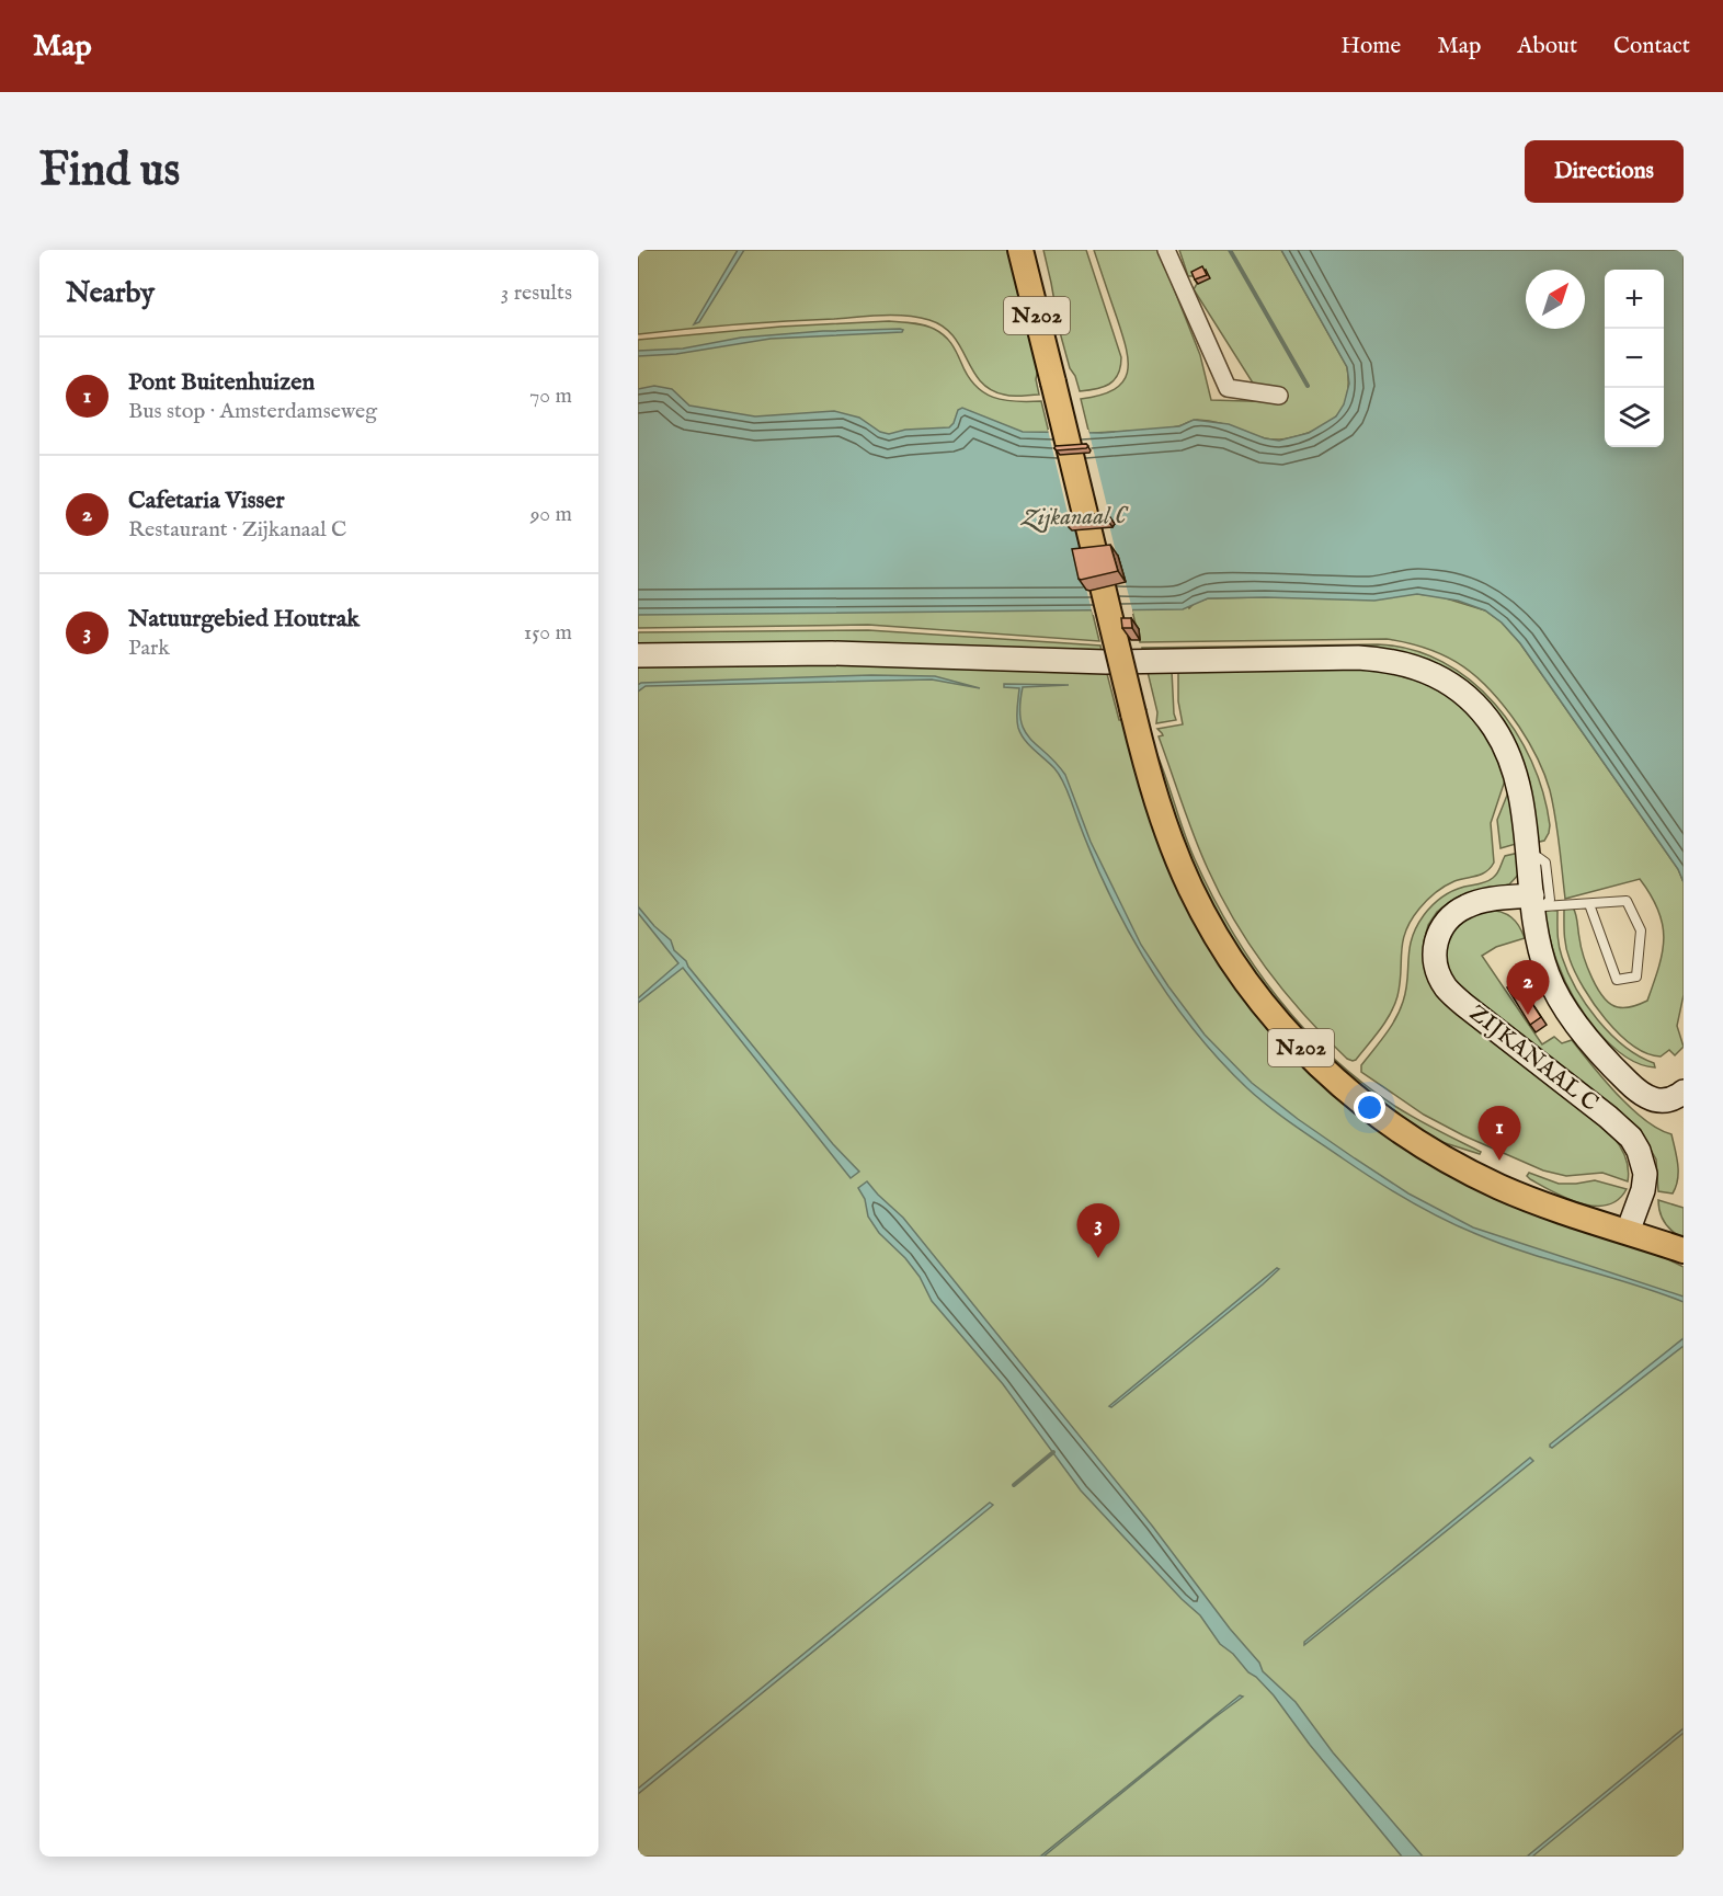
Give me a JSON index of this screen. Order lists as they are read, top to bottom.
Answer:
{
  "streets": {
    "main road": ["N202"],
    "street": ["ZIJKANAAL C"]
  },
  "crossings": [
    ["N202", "ZIJKANAAL C"]
  ],
  "water": ["Zijkanaal C"],
  "north": "top right",
  "page": {
    "header": "Map",
    "nav": [
      "Home",
      "Map",
      "About",
      "Contact"
    ],
    "buttons": "Directions",
    "title": "Find us",
    "heading": ["Nearby", "3 results"],
    "map_buttons": ["+", "−"],
    "list": [
      {
        "mark": "1",
        "name": "Pont Buitenhuizen",
        "note": "Bus stop · Amsterdamseweg",
        "value": "70 m"
      },
      {
        "mark": "2",
        "name": "Cafetaria Visser",
        "note": "Restaurant · Zijkanaal C",
        "value": "90 m"
      },
      {
        "mark": "3",
        "name": "Natuurgebied Houtrak",
        "note": "Park",
        "value": "150 m"
      }
    ],
    "pins": ["2", "1", "3"]
  }
}
